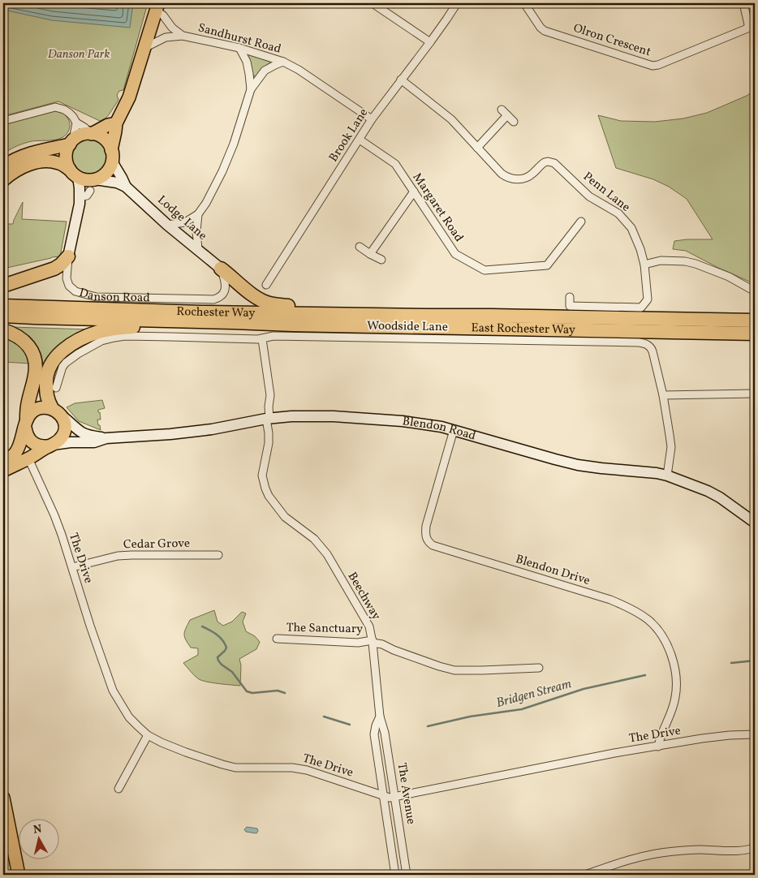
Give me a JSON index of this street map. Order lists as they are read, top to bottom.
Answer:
{
  "streets": {
    "highway": ["Rochester Way", "East Rochester Way"],
    "main road": ["Lodge Lane", "Danson Road", "Blendon Road"],
    "street": [
      "Sandhurst Road",
      "Olron Crescent",
      "Brook Lane",
      "Penn Lane",
      "Margaret Road",
      "Woodside Lane",
      "Cedar Grove",
      "The Drive",
      "Blendon Drive",
      "Beechway",
      "The Sanctuary",
      "The Avenue"
    ]
  },
  "crossings": [
    ["Sandhurst Road", "Brook Lane"],
    ["Brook Lane", "Margaret Road"],
    ["Lodge Lane", "Danson Road"],
    ["Rochester Way", "East Rochester Way"],
    ["Woodside Lane", "Blendon Road"],
    ["Woodside Lane", "Beechway"],
    ["Blendon Road", "The Drive"],
    ["Blendon Road", "Blendon Drive"],
    ["Blendon Road", "Beechway"],
    ["Cedar Grove", "The Drive"],
    ["The Drive", "Blendon Drive"],
    ["The Drive", "The Avenue"],
    ["Beechway", "The Sanctuary"],
    ["Beechway", "The Avenue"],
    ["The Sanctuary", "The Avenue"]
  ],
  "water": ["Bridgen Stream"],
  "parks": ["Danson Park"],
  "north": "top"
}
